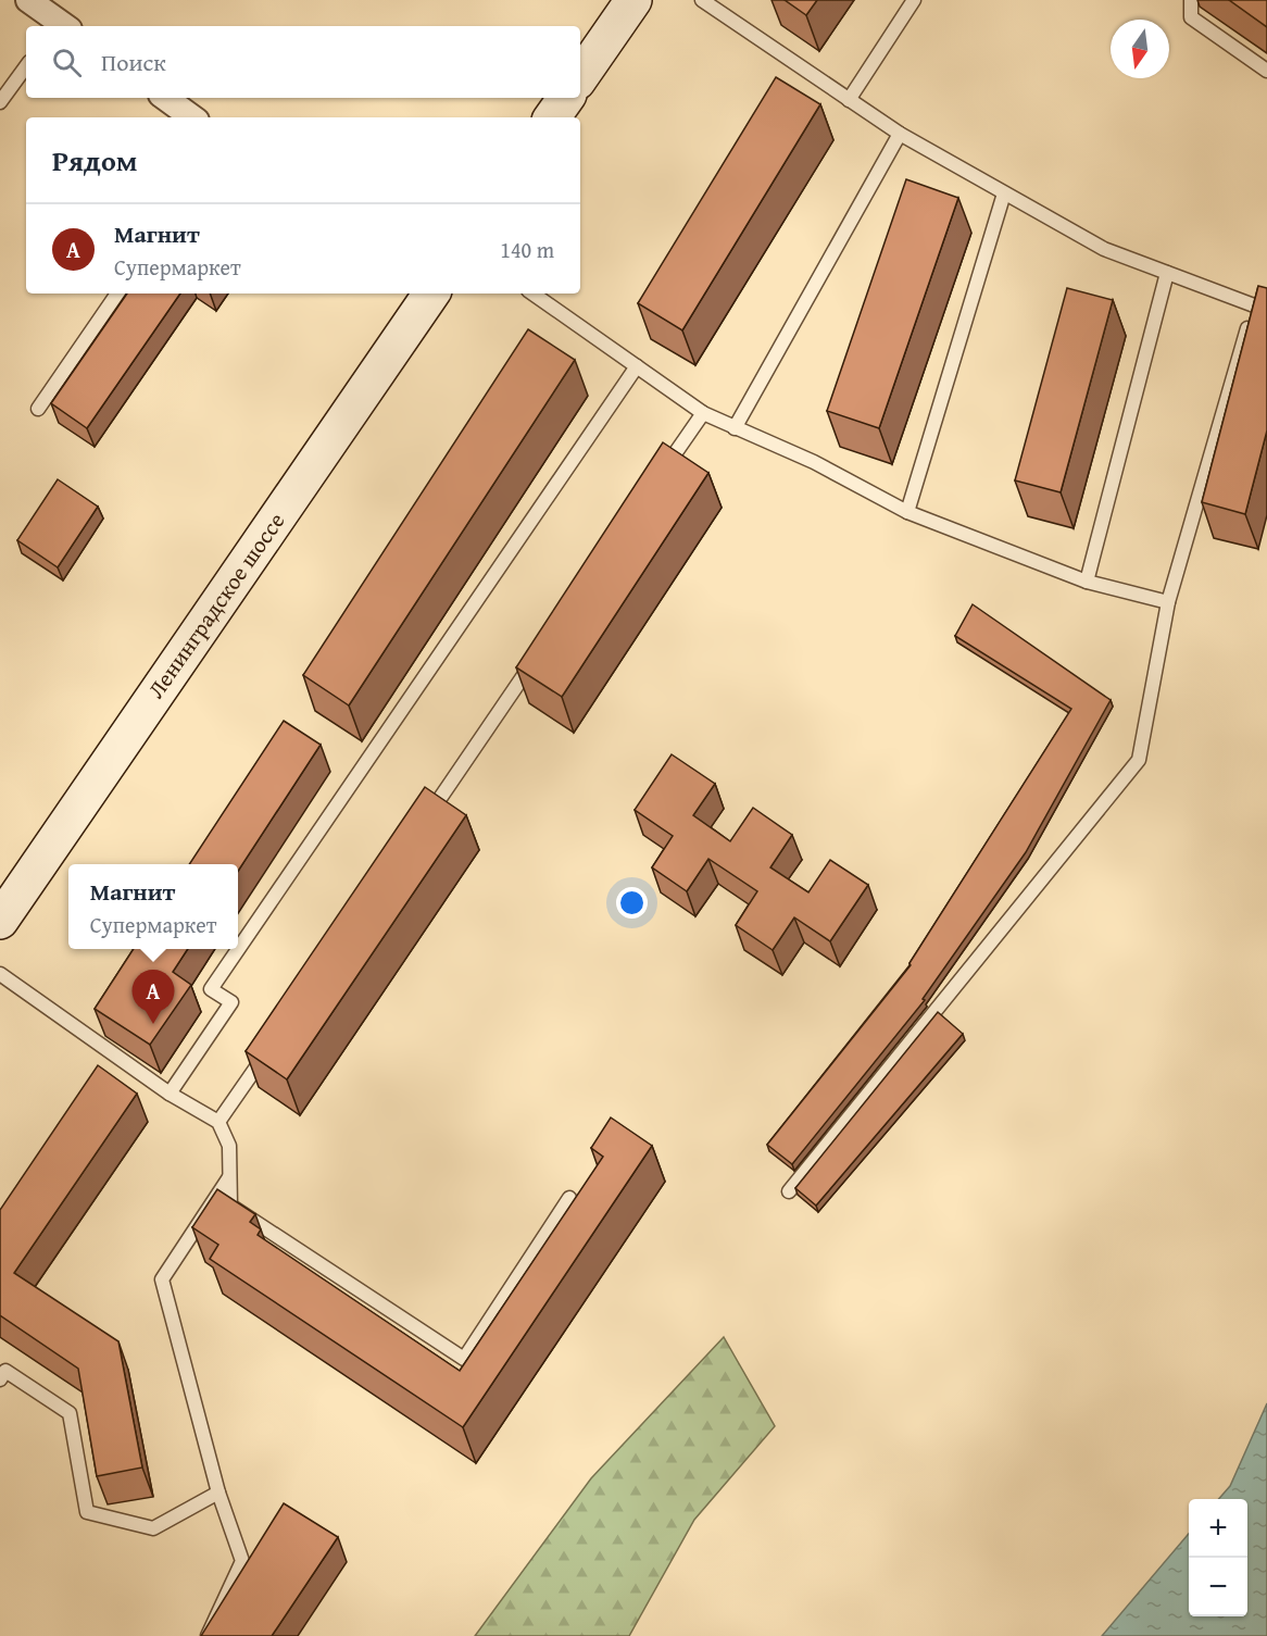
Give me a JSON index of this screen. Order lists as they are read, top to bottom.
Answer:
{
  "streets": {
    "main road": ["Ленинградское шоссе"]
  },
  "north": "bottom",
  "page": {
    "search": "Поиск",
    "heading": "Рядом",
    "list": [
      {
        "mark": "A",
        "name": "Магнит",
        "note": "Супермаркет",
        "value": "140 m"
      }
    ],
    "popup": ["Магнит", "Супермаркет"],
    "pins": "A",
    "map_buttons": ["+", "−"]
  }
}
